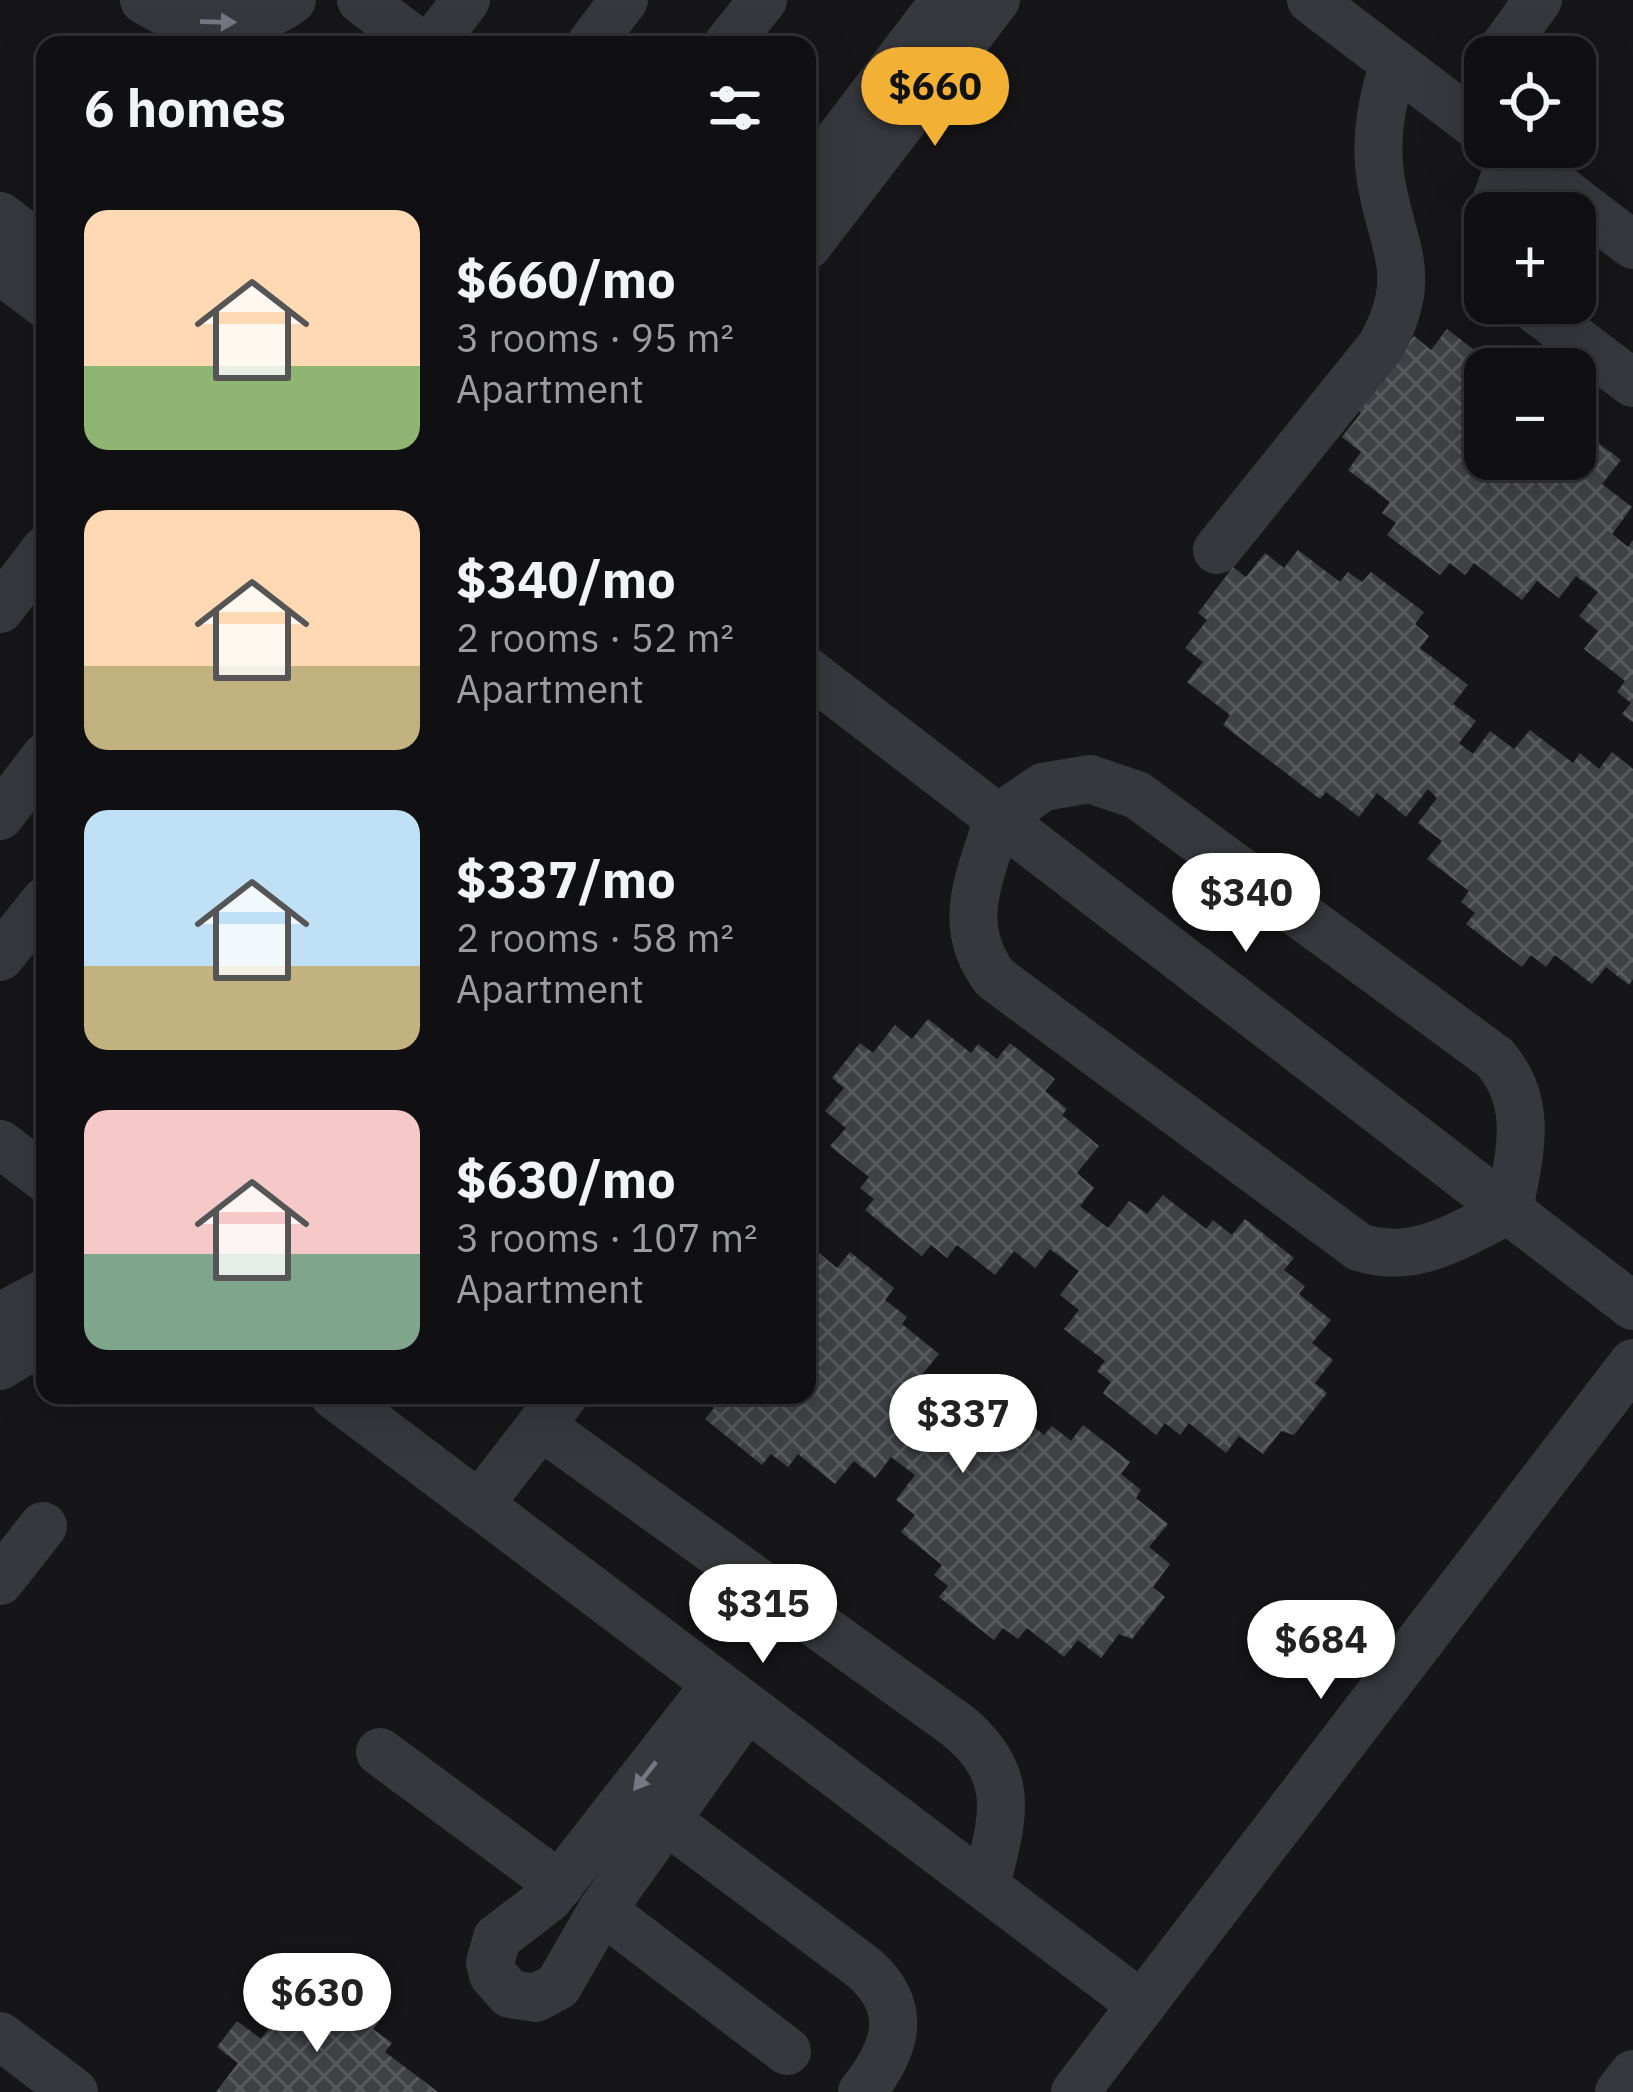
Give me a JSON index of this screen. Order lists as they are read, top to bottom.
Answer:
{
  "page": {
    "map_buttons": ["+", "−"],
    "heading": "6 homes",
    "price": [
      "$660",
      "$340",
      "$337",
      "$315",
      "$684",
      "$630"
    ],
    "list": [
      {
        "name": "$660/mo",
        "note": "3 rooms · 95 m² · Apartment"
      },
      {
        "name": "$340/mo",
        "note": "2 rooms · 52 m² · Apartment"
      },
      {
        "name": "$337/mo",
        "note": "2 rooms · 58 m² · Apartment"
      },
      {
        "name": "$630/mo",
        "note": "3 rooms · 107 m² · Apartment"
      }
    ]
  }
}
